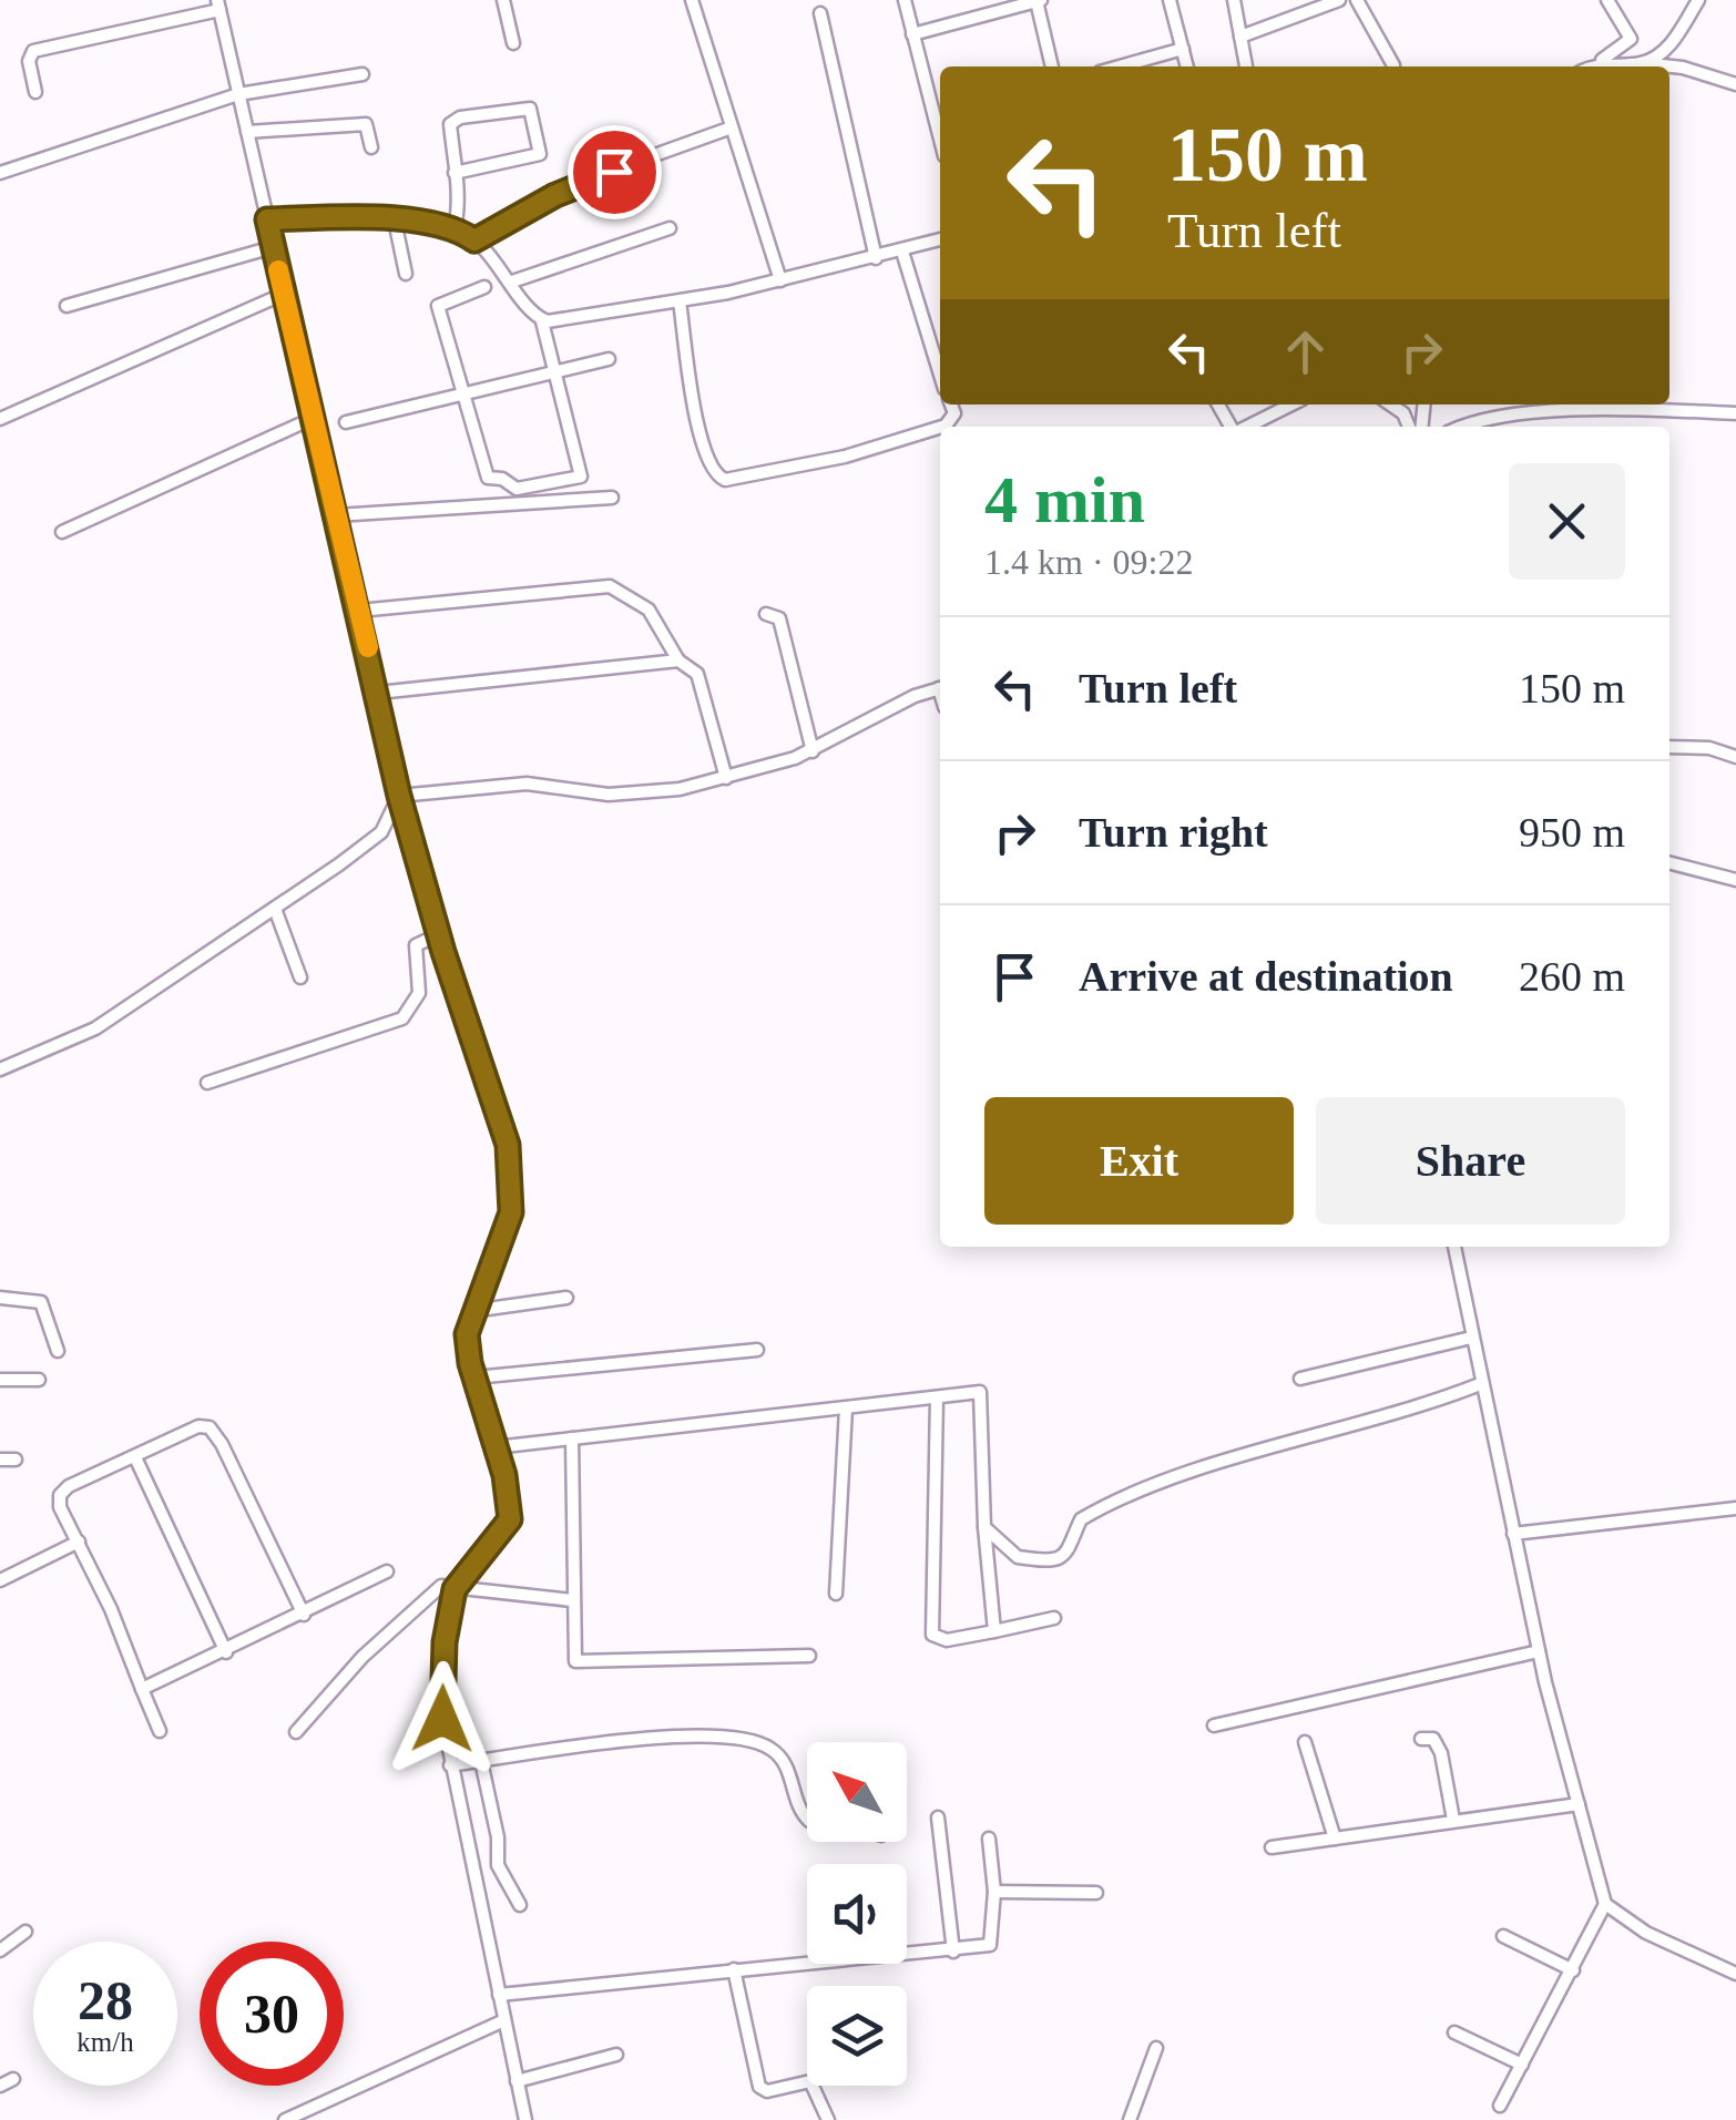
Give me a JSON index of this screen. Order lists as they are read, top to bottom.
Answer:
{
  "north": "top left",
  "page": {
    "turn": ["150 m", "Turn left"],
    "heading": ["4 min", "1.4 km · 09:22"],
    "list": [
      {
        "name": "Turn left",
        "value": "150 m"
      },
      {
        "name": "Turn right",
        "value": "950 m"
      },
      {
        "name": "Arrive at destination",
        "value": "260 m"
      }
    ],
    "buttons": ["Exit", "Share"],
    "speed": "28 km/h",
    "limit": "30"
  }
}
